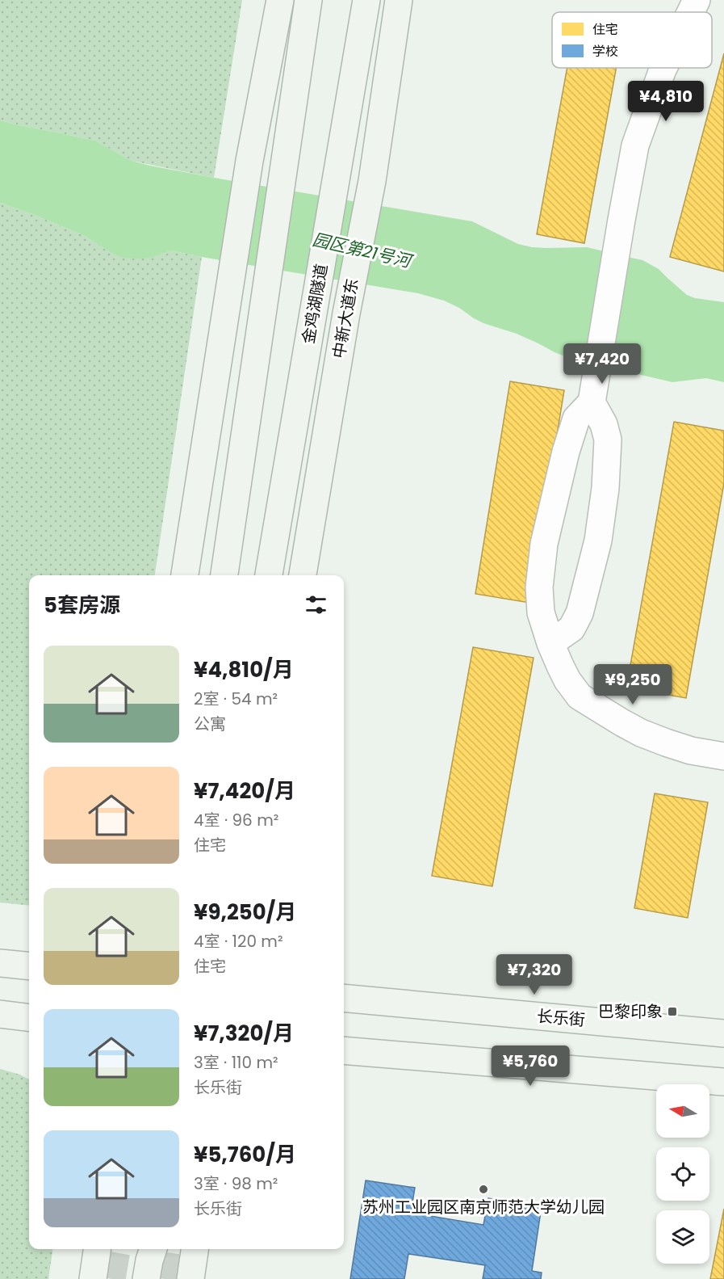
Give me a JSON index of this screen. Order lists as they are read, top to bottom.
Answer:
{
  "streets": {
    "main road": ["金鸡湖隧道", "中新大道东", "长乐街"]
  },
  "water": ["园区第21号河"],
  "places": {
    "transit": ["巴黎印象"],
    "other": ["苏州工业园区南京师范大学幼儿园"]
  },
  "legend": ["住宅", "学校"],
  "north": "left",
  "page": {
    "price": [
      "¥4,810",
      "¥7,420",
      "¥9,250",
      "¥7,320",
      "¥5,760"
    ],
    "heading": "5套房源",
    "list": [
      {
        "name": "¥4,810/月",
        "note": "2室 · 54 m² · 公寓"
      },
      {
        "name": "¥7,420/月",
        "note": "4室 · 96 m² · 住宅"
      },
      {
        "name": "¥9,250/月",
        "note": "4室 · 120 m² · 住宅"
      },
      {
        "name": "¥7,320/月",
        "note": "3室 · 110 m² · 长乐街"
      },
      {
        "name": "¥5,760/月",
        "note": "3室 · 98 m² · 长乐街"
      }
    ]
  }
}
